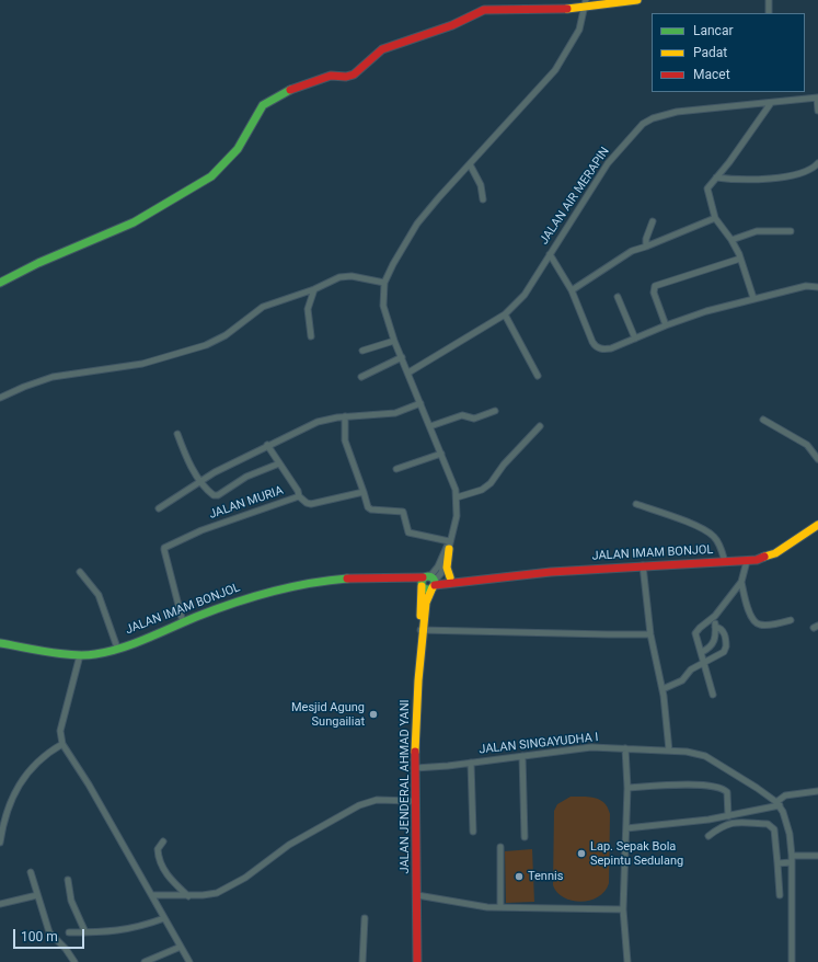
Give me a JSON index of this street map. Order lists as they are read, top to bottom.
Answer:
{
  "streets": {
    "main road": ["JALAN IMAM BONJOL", "JALAN JENDERAL AHMAD YANI"],
    "street": ["JALAN AIR MERAPIN", "JALAN MURIA", "JALAN SINGAYUDHA I"]
  },
  "crossings": [
    ["JALAN MURIA", "JALAN IMAM BONJOL"],
    ["JALAN IMAM BONJOL", "JALAN JENDERAL AHMAD YANI"],
    ["JALAN SINGAYUDHA I", "JALAN JENDERAL AHMAD YANI"]
  ],
  "places": ["Mesjid Agung Sungailiat", "Lap. Sepak Bola Sepintu Sedulang", "Tennis"],
  "legend": ["Lancar", "Padat", "Macet"],
  "scale_bar": "100 m"
}
